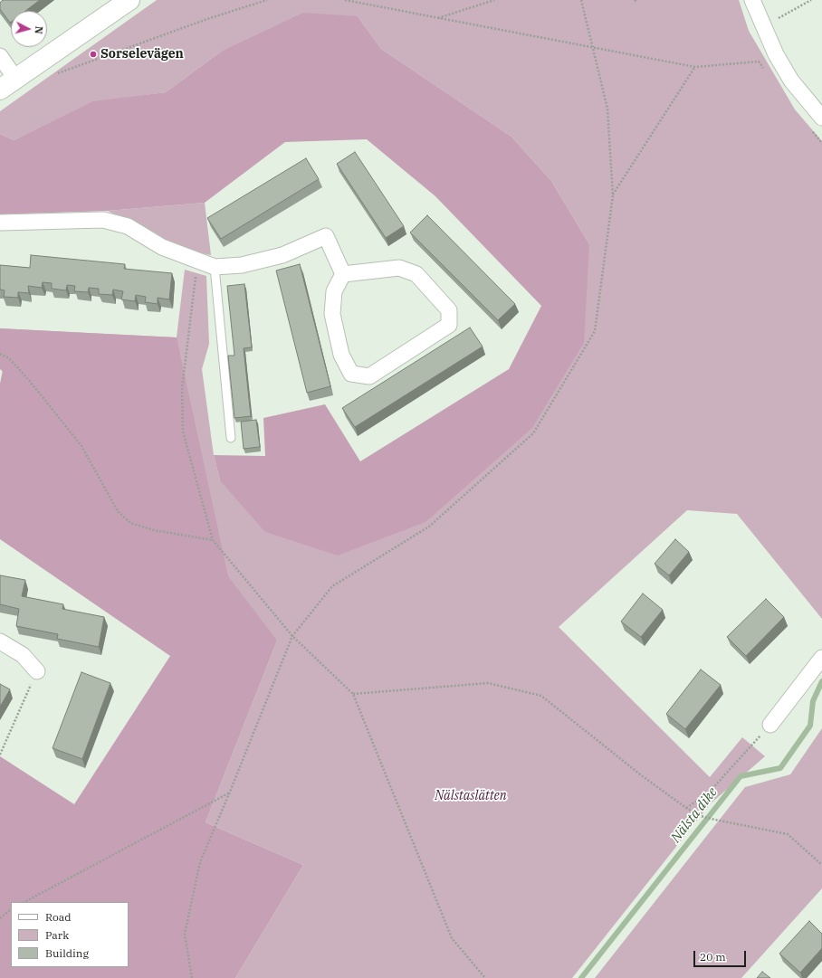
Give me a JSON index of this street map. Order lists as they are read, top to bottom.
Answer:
{
  "water": ["Nälsta dike"],
  "parks": ["Nälstaslätten"],
  "places": ["Sorselevägen"],
  "legend": ["Road", "Park", "Building"],
  "scale_bar": "20 m",
  "north": "right"
}
